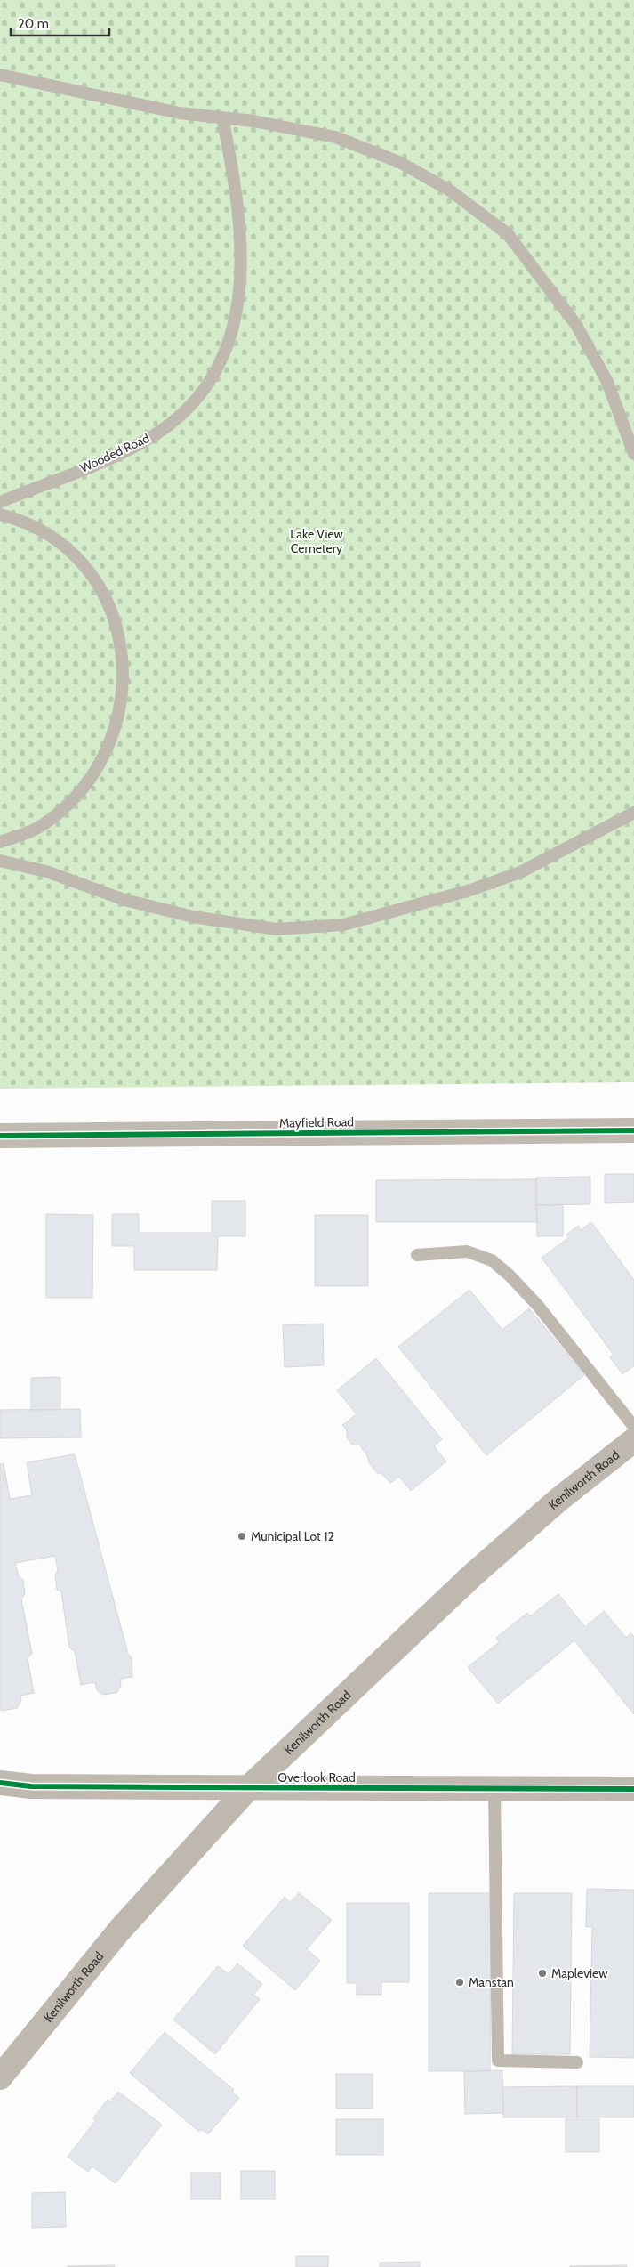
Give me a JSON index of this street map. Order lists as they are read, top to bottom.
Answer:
{
  "streets": {
    "main road": ["Mayfield Road", "Kenilworth Road"],
    "street": ["Overlook Road"],
    "lane": ["Wooded Road"]
  },
  "crossings": [
    ["Kenilworth Road", "Overlook Road"]
  ],
  "parks": ["Lake View Cemetery"],
  "places": ["Municipal Lot 12", "Mapleview", "Manstan"],
  "scale_bar": "20 m"
}
